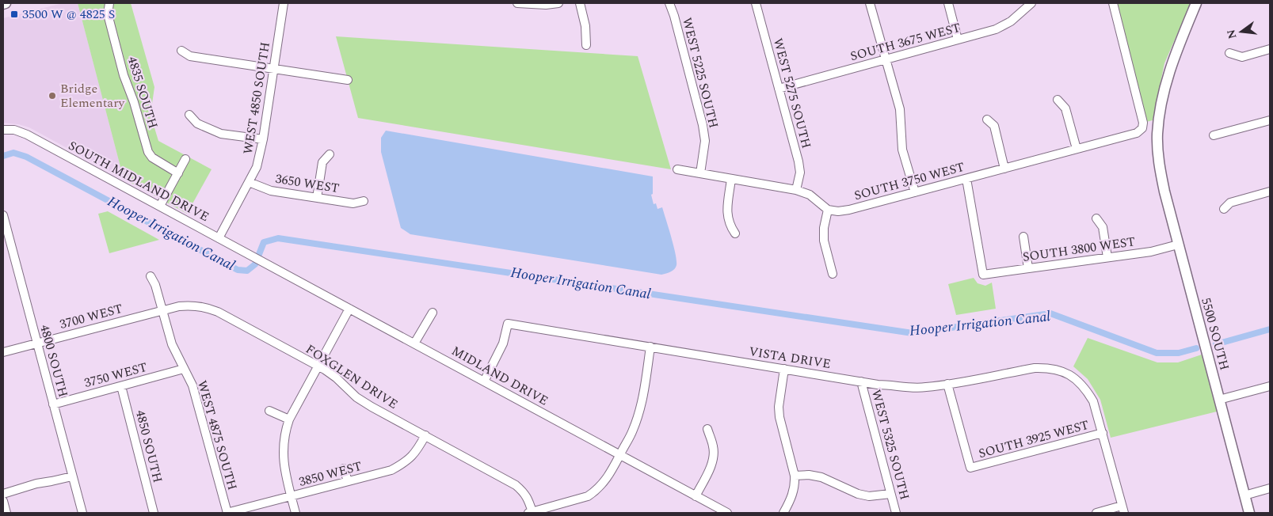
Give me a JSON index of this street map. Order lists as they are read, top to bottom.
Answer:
{
  "streets": {
    "main road": ["5500 SOUTH"],
    "street": [
      "SOUTH 3675 WEST",
      "WEST 5225 SOUTH",
      "4835 SOUTH",
      "WEST 5275 SOUTH",
      "WEST 4850 SOUTH",
      "SOUTH MIDLAND DRIVE",
      "SOUTH 3750 WEST",
      "3650 WEST",
      "SOUTH 3800 WEST",
      "3700 WEST",
      "VISTA DRIVE",
      "4800 SOUTH",
      "3750 WEST",
      "MIDLAND DRIVE",
      "FOXGLEN DRIVE",
      "WEST 4875 SOUTH",
      "SOUTH 3925 WEST",
      "WEST 5325 SOUTH",
      "4850 SOUTH",
      "3850 WEST"
    ]
  },
  "crossings": [
    ["SOUTH 3675 WEST", "WEST 5275 SOUTH"],
    ["WEST 4850 SOUTH", "SOUTH MIDLAND DRIVE"],
    ["WEST 4850 SOUTH", "3650 WEST"],
    ["SOUTH MIDLAND DRIVE", "MIDLAND DRIVE"],
    ["SOUTH 3750 WEST", "SOUTH 3800 WEST"],
    ["SOUTH 3800 WEST", "5500 SOUTH"],
    ["3700 WEST", "4800 SOUTH"],
    ["3700 WEST", "FOXGLEN DRIVE"],
    ["3700 WEST", "WEST 4875 SOUTH"],
    ["VISTA DRIVE", "MIDLAND DRIVE"],
    ["VISTA DRIVE", "SOUTH 3925 WEST"],
    ["VISTA DRIVE", "WEST 5325 SOUTH"],
    ["4800 SOUTH", "3750 WEST"],
    ["3750 WEST", "WEST 4875 SOUTH"],
    ["3750 WEST", "4850 SOUTH"],
    ["FOXGLEN DRIVE", "WEST 4875 SOUTH"],
    ["FOXGLEN DRIVE", "3850 WEST"],
    ["WEST 4875 SOUTH", "3850 WEST"]
  ],
  "water": ["Hooper Irrigation Canal"],
  "places": {
    "transit": ["3500 W @ 4825 S"],
    "other": ["Bridge Elementary"]
  },
  "north": "left"
}
